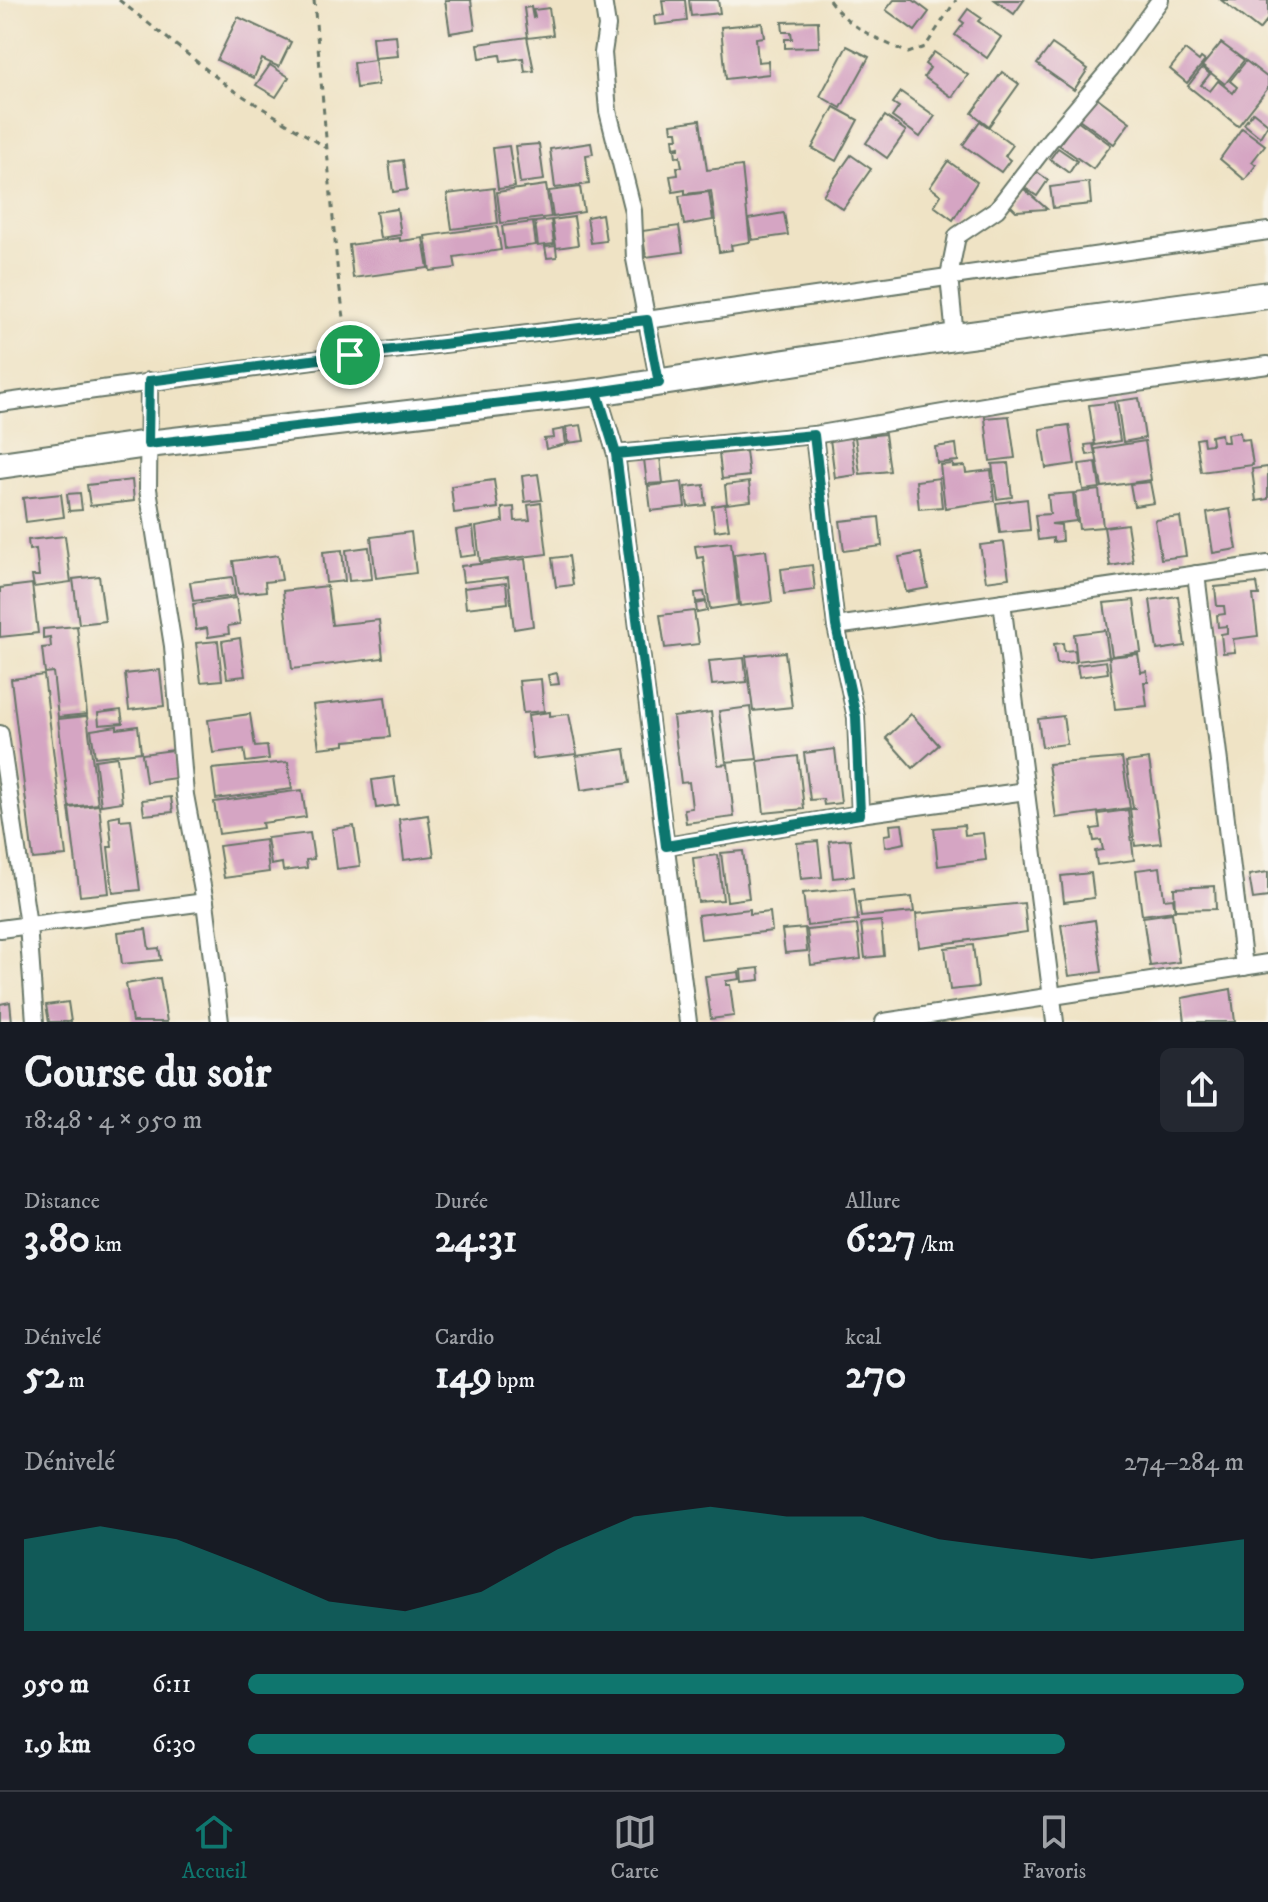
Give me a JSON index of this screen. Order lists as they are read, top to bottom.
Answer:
{
  "page": {
    "heading": ["Course du soir", "18:48 · 4 × 950 m"],
    "stats": [
      ["Distance", "3.80 km"],
      ["Durée", "24:31"],
      ["Allure", "6:27 /km"],
      ["Dénivelé", "52 m"],
      ["Cardio", "149 bpm"],
      ["kcal", "270"]
    ],
    "chart": ["Dénivelé", "274–284 m"],
    "list": [
      {
        "name": "950 m",
        "note": "6:11"
      },
      {
        "name": "1.9 km",
        "note": "6:30"
      }
    ],
    "tabs": ["Accueil", "Carte", "Favoris"]
  }
}
